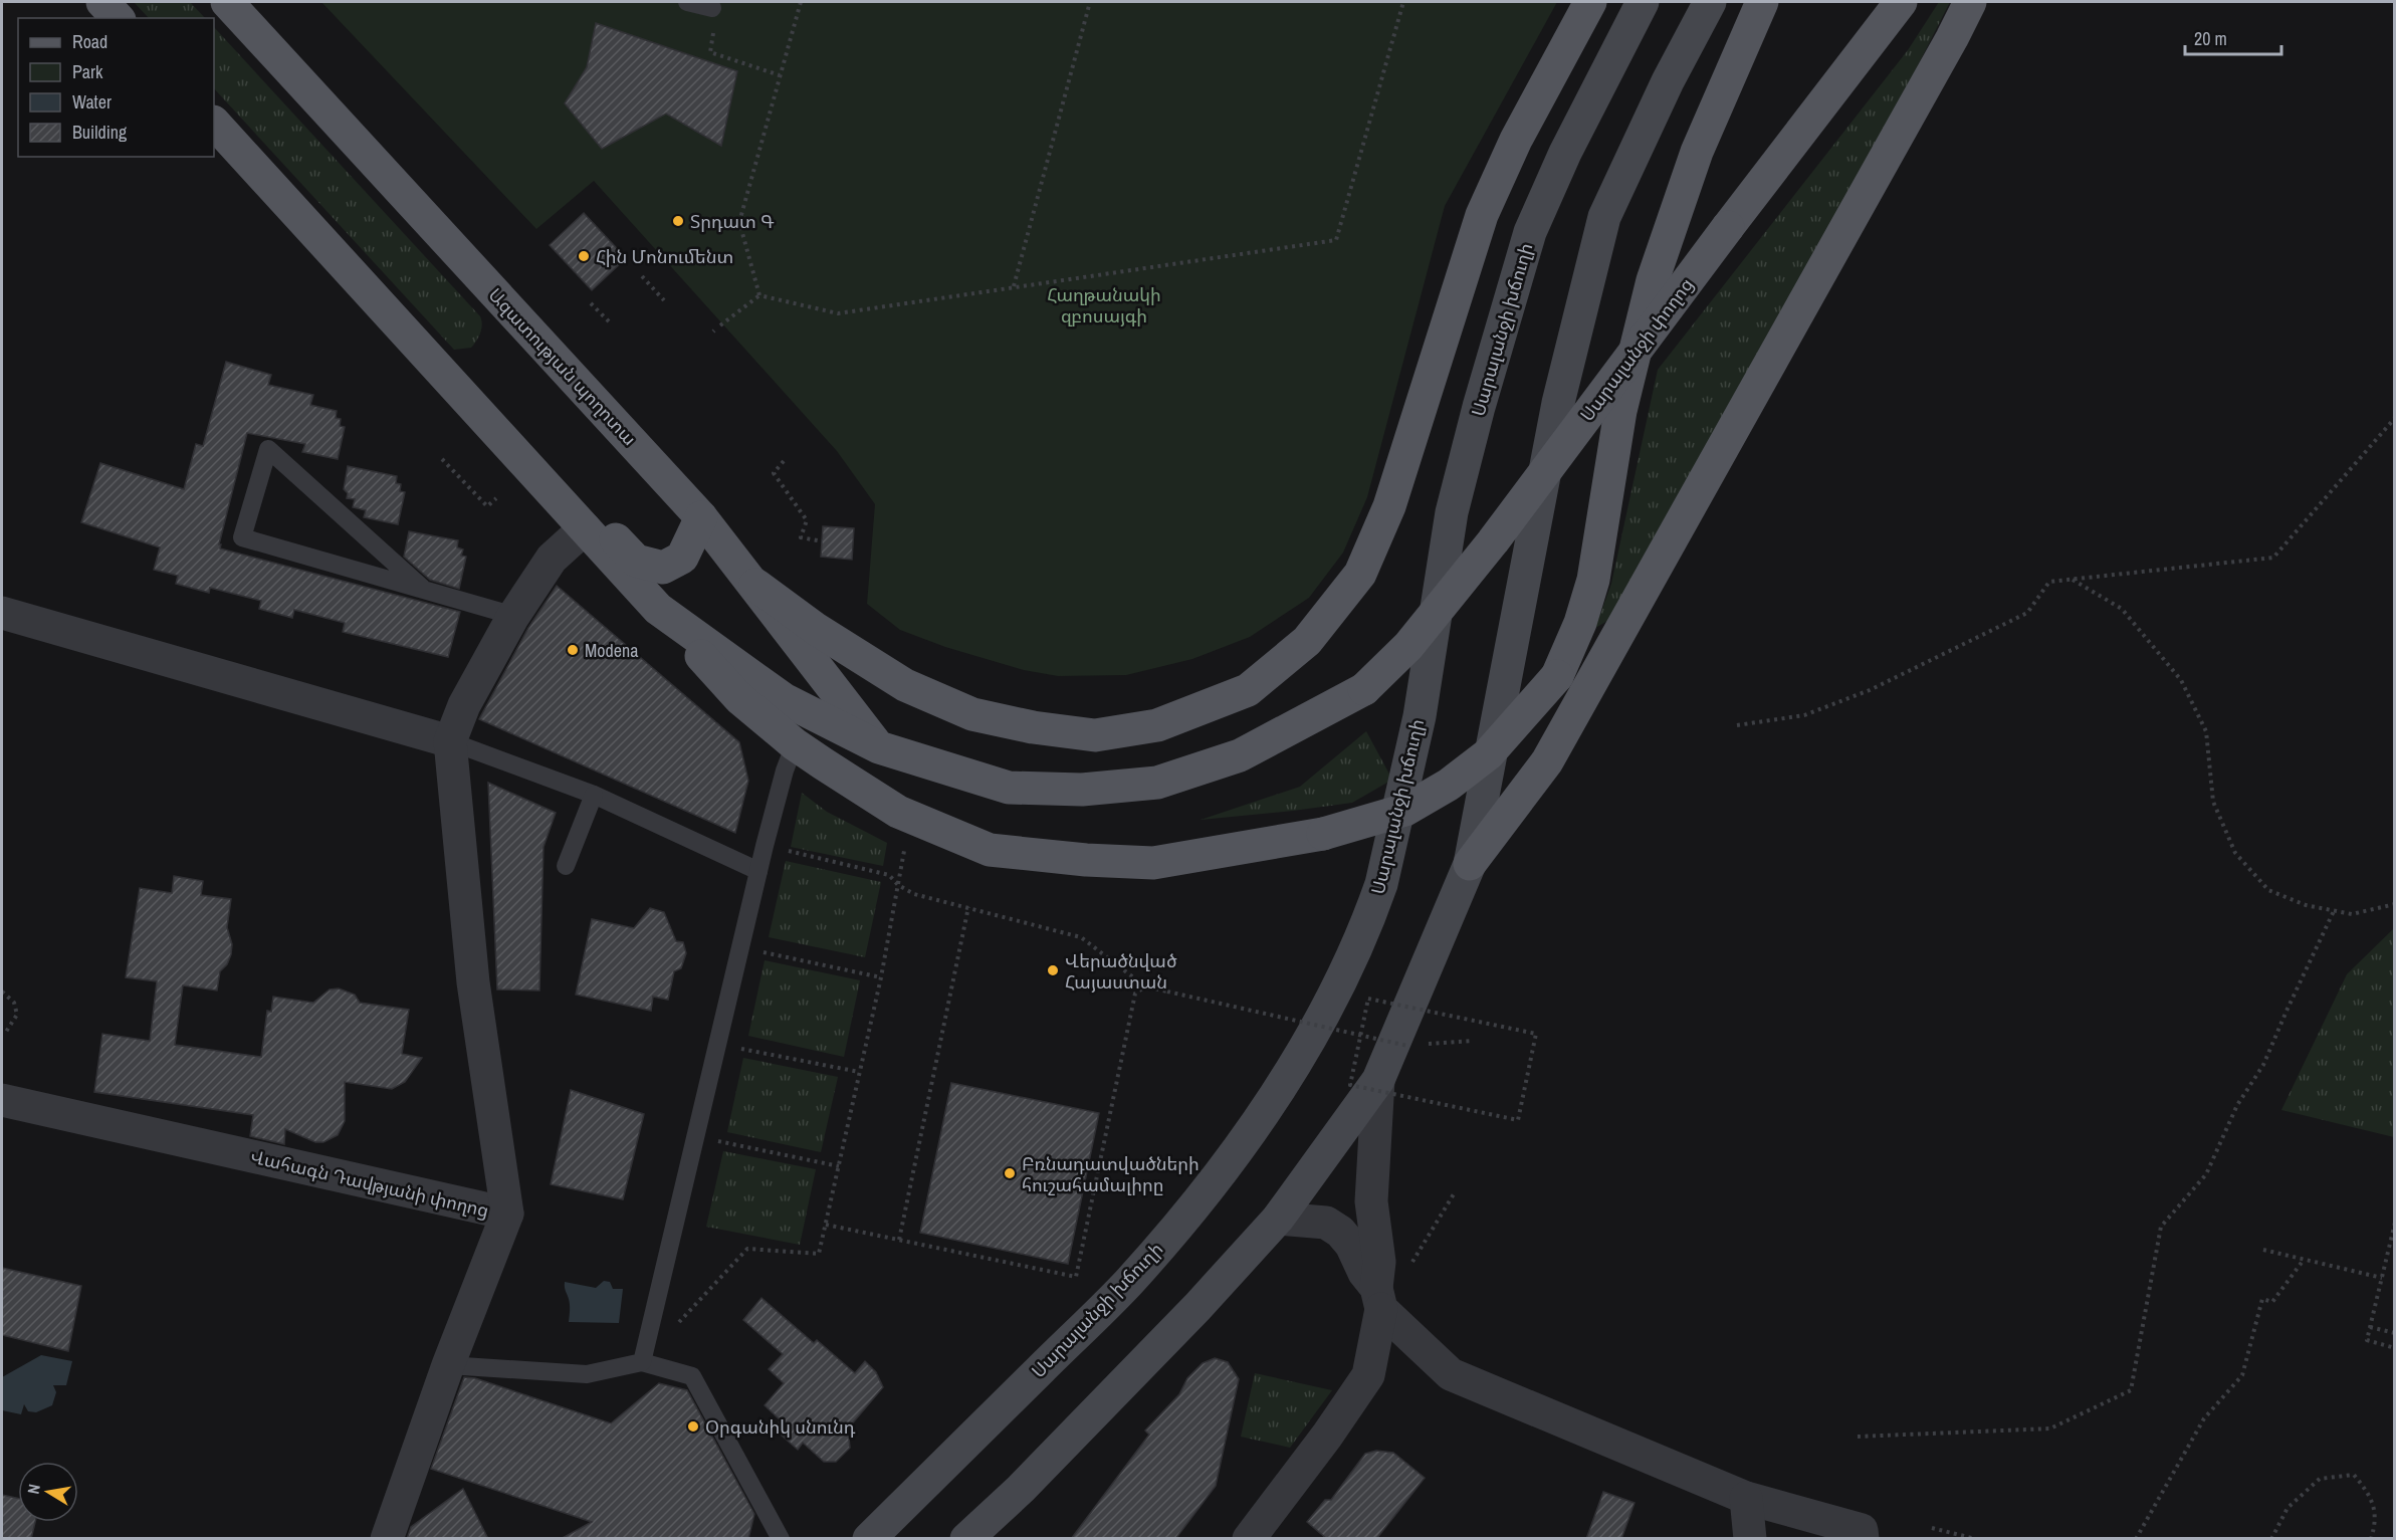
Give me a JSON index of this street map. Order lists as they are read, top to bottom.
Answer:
{
  "streets": {
    "main road": ["Սարալանջի խճուղի", "Սարալանջի փողոց", "Ազատության պողոտա"],
    "street": ["Վահագն Դավթյանի փողոց"]
  },
  "crossings": [
    ["Սարալանջի փողոց", "Ազատության պողոտա"]
  ],
  "parks": ["Հաղթանակի զբոսայգի"],
  "places": [
    "Տրդատ Գ",
    "Հին Մոնումենտ",
    "Modena",
    "Վերածնված Հայաստան",
    "Բռնադատվածների հուշահամալիրը",
    "Օրգանիկ սնունդ"
  ],
  "legend": [
    "Road",
    "Park",
    "Water",
    "Building"
  ],
  "scale_bar": "20 m",
  "north": "left"
}
